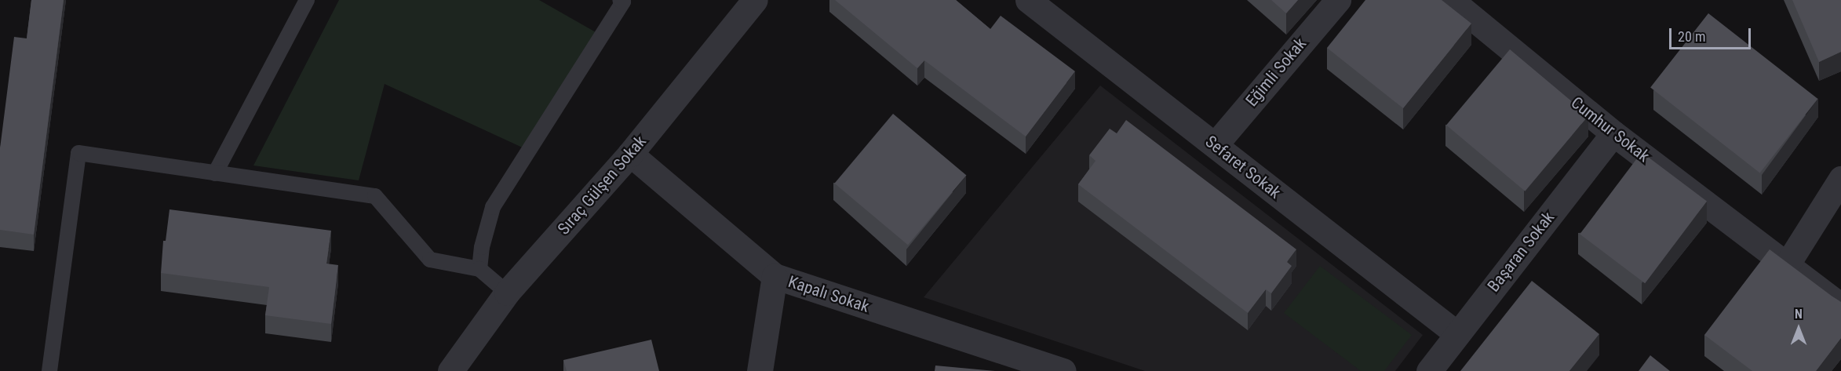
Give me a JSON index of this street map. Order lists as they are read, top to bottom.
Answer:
{
  "streets": {
    "street": [
      "Eğimli Sokak",
      "Cumhur Sokak",
      "Sefaret Sokak",
      "Sıraç Gülşen Sokak",
      "Başaran Sokak",
      "Kapalı Sokak"
    ]
  },
  "crossings": [
    ["Eğimli Sokak", "Sefaret Sokak"],
    ["Cumhur Sokak", "Başaran Sokak"],
    ["Sefaret Sokak", "Başaran Sokak"],
    ["Sıraç Gülşen Sokak", "Kapalı Sokak"]
  ],
  "scale_bar": "20 m",
  "north": "top"
}
